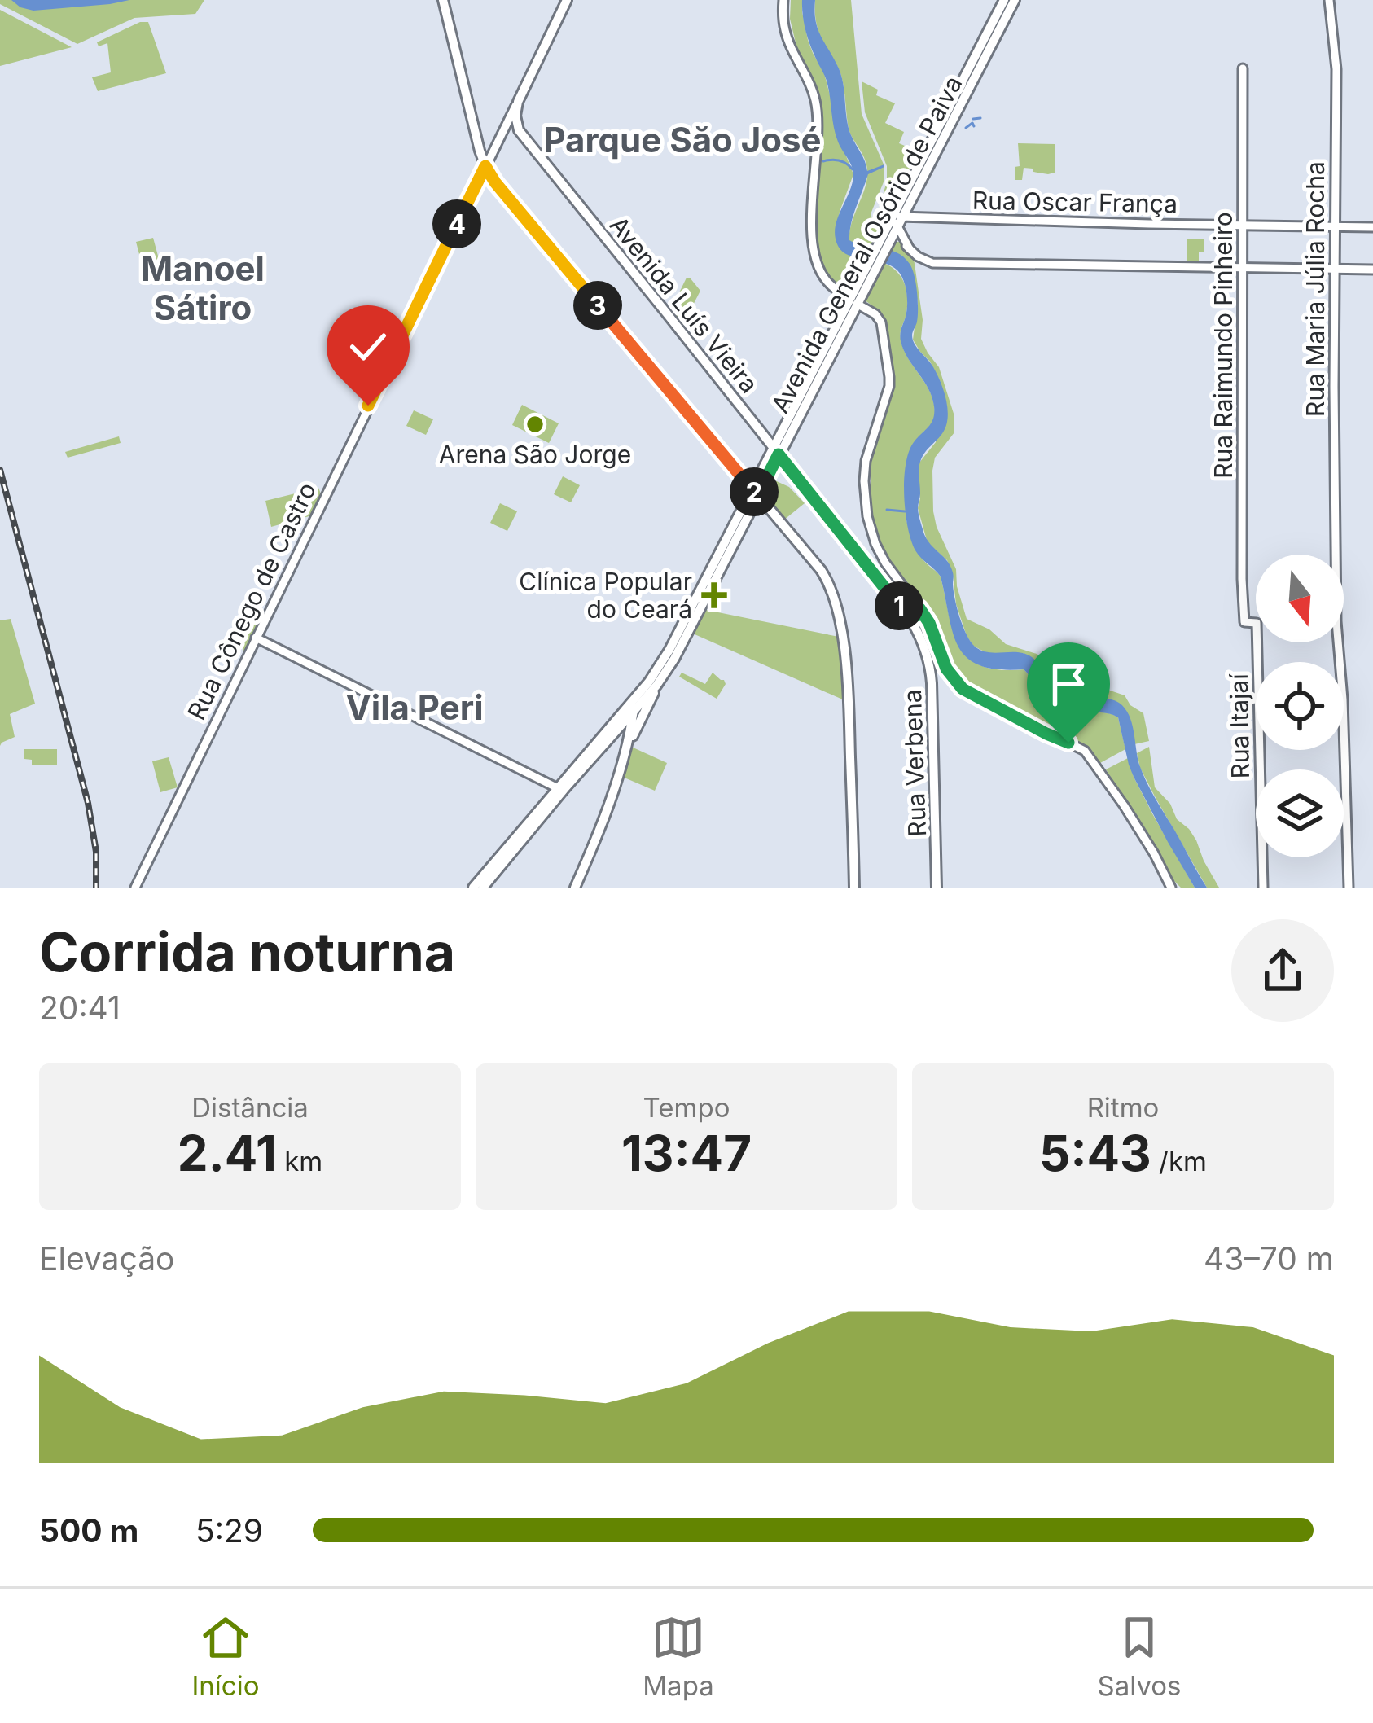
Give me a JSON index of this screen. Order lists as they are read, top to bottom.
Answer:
{
  "streets": {
    "main road": ["Avenida General Osório de Paiva", "Avenida Luís Vieira", "Rua Verbena"],
    "street": [
      "Rua Oscar França",
      "Rua Maria Júlia Rocha",
      "Rua Raimundo Pinheiro",
      "Rua Cônego de Castro",
      "Rua Itajaí"
    ]
  },
  "crossings": [
    ["Rua Oscar França", "Avenida General Osório de Paiva"],
    ["Rua Oscar França", "Rua Maria Júlia Rocha"],
    ["Rua Oscar França", "Rua Raimundo Pinheiro"],
    ["Avenida General Osório de Paiva", "Avenida Luís Vieira"],
    ["Avenida Luís Vieira", "Rua Cônego de Castro"],
    ["Avenida Luís Vieira", "Rua Verbena"]
  ],
  "districts": ["Parque Săo José", "Manoel Sátiro", "Vila Peri"],
  "places": {
    "other": ["Arena São Jorge"],
    "health": ["Clínica Popular do Ceará"]
  },
  "north": "bottom",
  "page": {
    "pins": [
      "4",
      "3",
      "2",
      "1"
    ],
    "heading": ["Corrida noturna", "20:41"],
    "stats": [
      ["Distância", "2.41 km"],
      ["Tempo", "13:47"],
      ["Ritmo", "5:43 /km"]
    ],
    "chart": ["Elevação", "43–70 m"],
    "list": [
      {
        "name": "500 m",
        "note": "5:29"
      }
    ],
    "tabs": ["Início", "Mapa", "Salvos"]
  }
}
